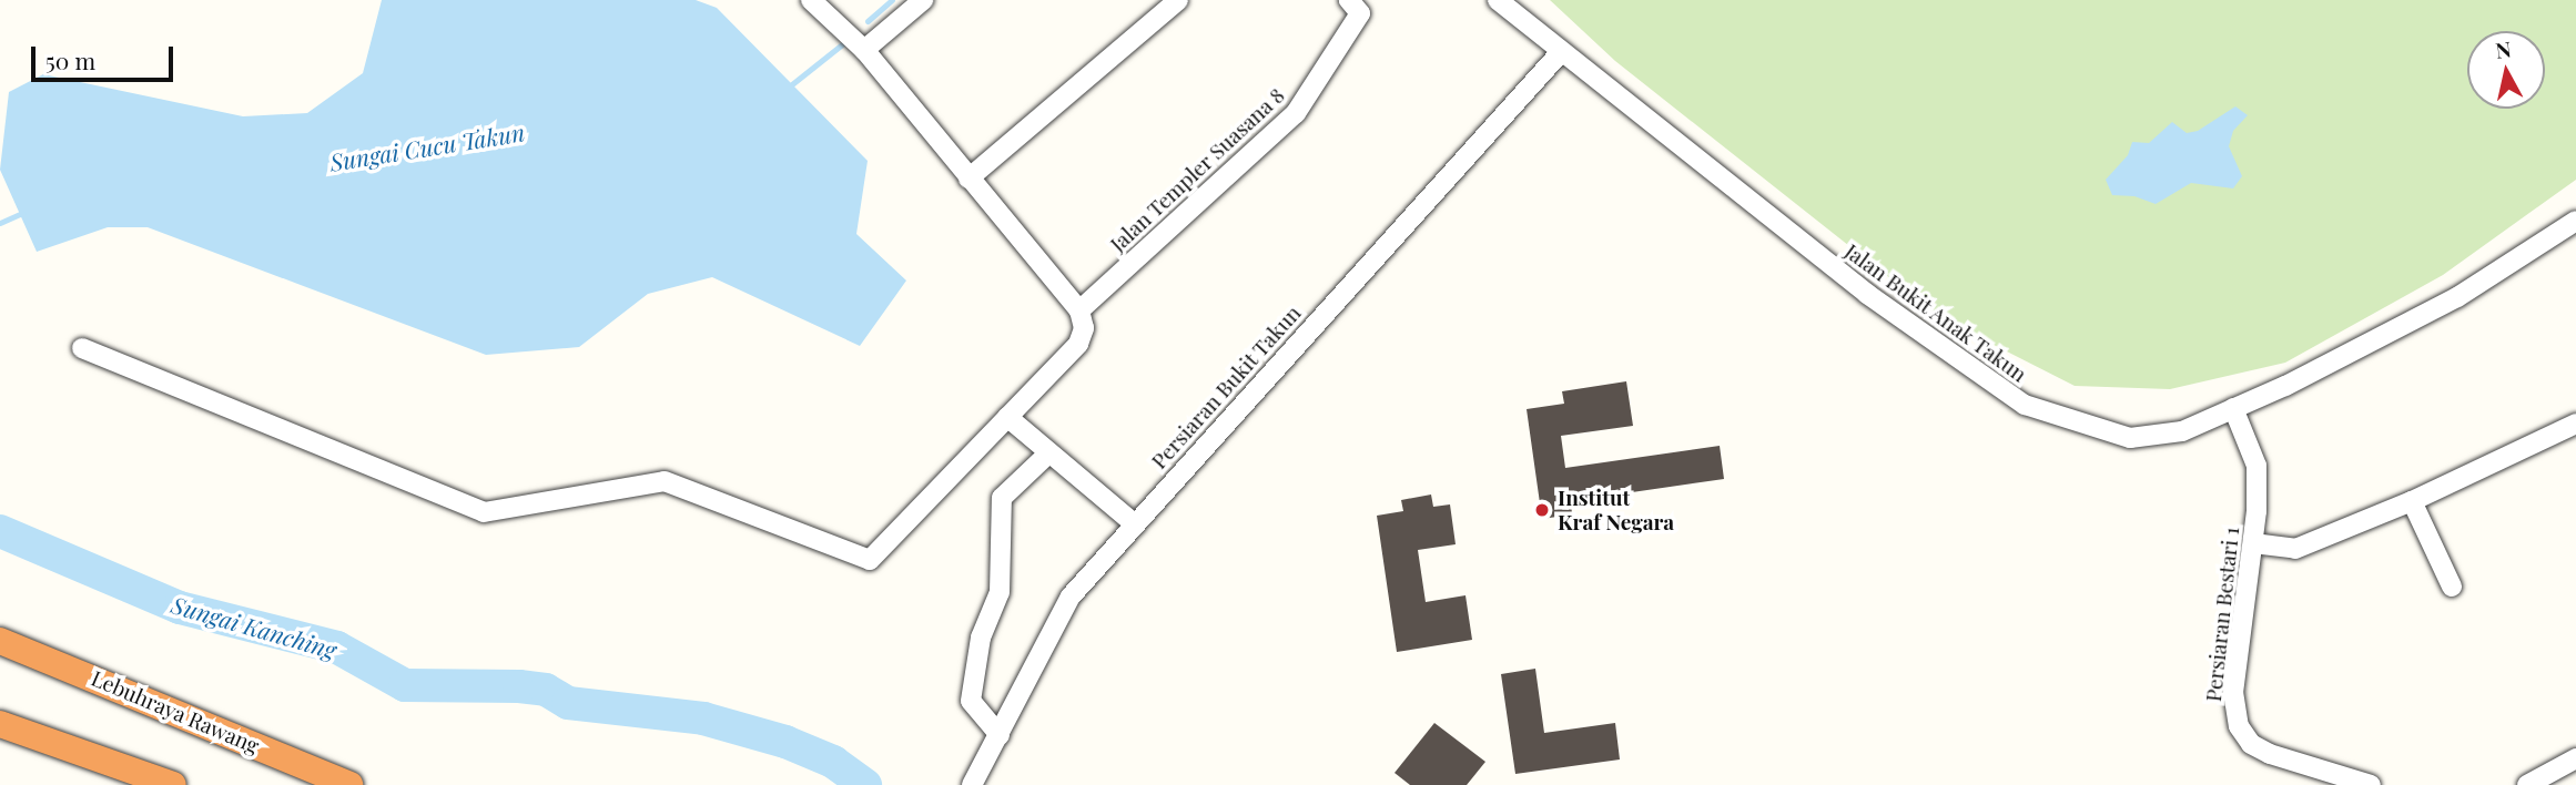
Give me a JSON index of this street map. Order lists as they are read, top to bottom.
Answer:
{
  "streets": {
    "highway": ["Lebuhraya Rawang"],
    "street": [
      "Jalan Templer Suasana 8",
      "Jalan Bukit Anak Takun",
      "Persiaran Bukit Takun",
      "Persiaran Bestari 1"
    ]
  },
  "crossings": [
    ["Jalan Bukit Anak Takun", "Persiaran Bukit Takun"],
    ["Jalan Bukit Anak Takun", "Persiaran Bestari 1"]
  ],
  "water": ["Sungai Cucu Takun", "Sungai Kanching"],
  "places": ["Institut Kraf Negara"],
  "scale_bar": "50 m",
  "north": "top"
}
